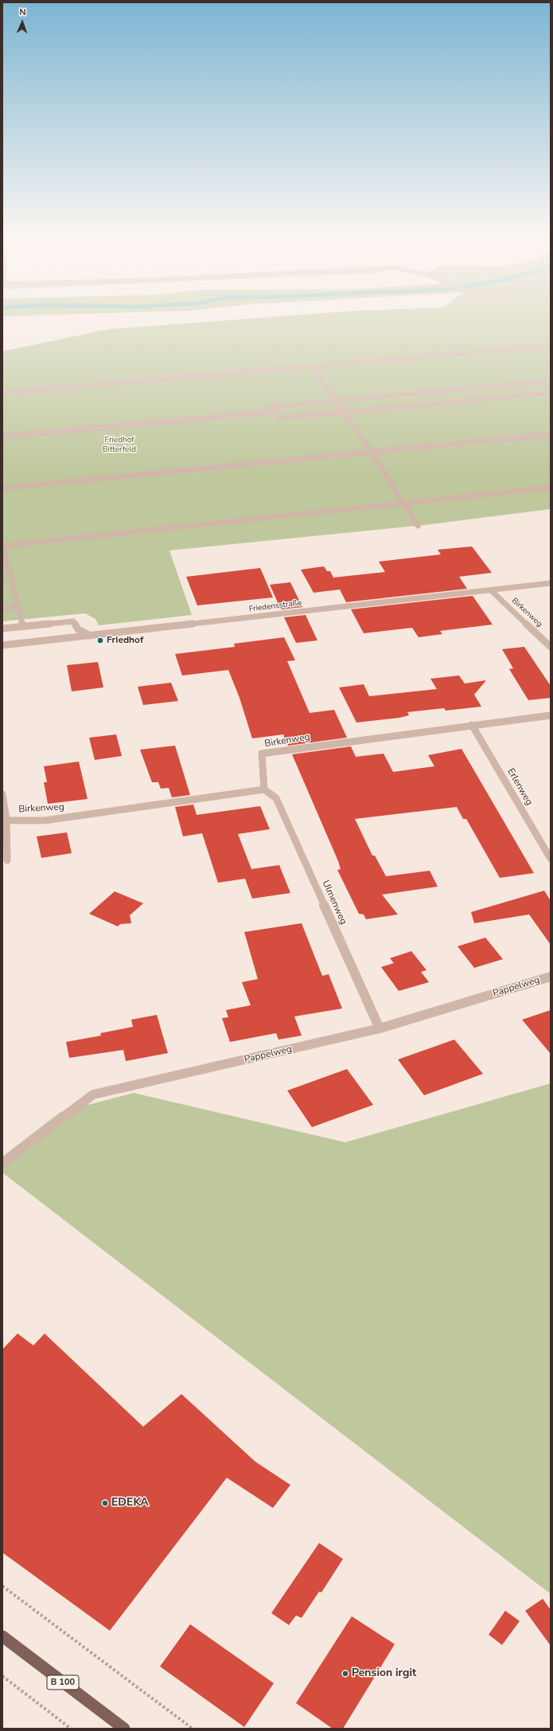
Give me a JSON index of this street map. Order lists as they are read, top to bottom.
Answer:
{
  "streets": {
    "main road": ["B 100"],
    "street": [
      "Friedensstraße",
      "Birkenweg",
      "Erlenweg",
      "Ulmenweg",
      "Pappelweg"
    ]
  },
  "crossings": [
    ["Friedensstraße", "Birkenweg"],
    ["Birkenweg", "Erlenweg"],
    ["Birkenweg", "Ulmenweg"],
    ["Ulmenweg", "Pappelweg"]
  ],
  "parks": ["Friedhof Bitterfeld"],
  "places": ["Friedhof", "EDEKA", "Pension irgit"],
  "north": "top"
}
